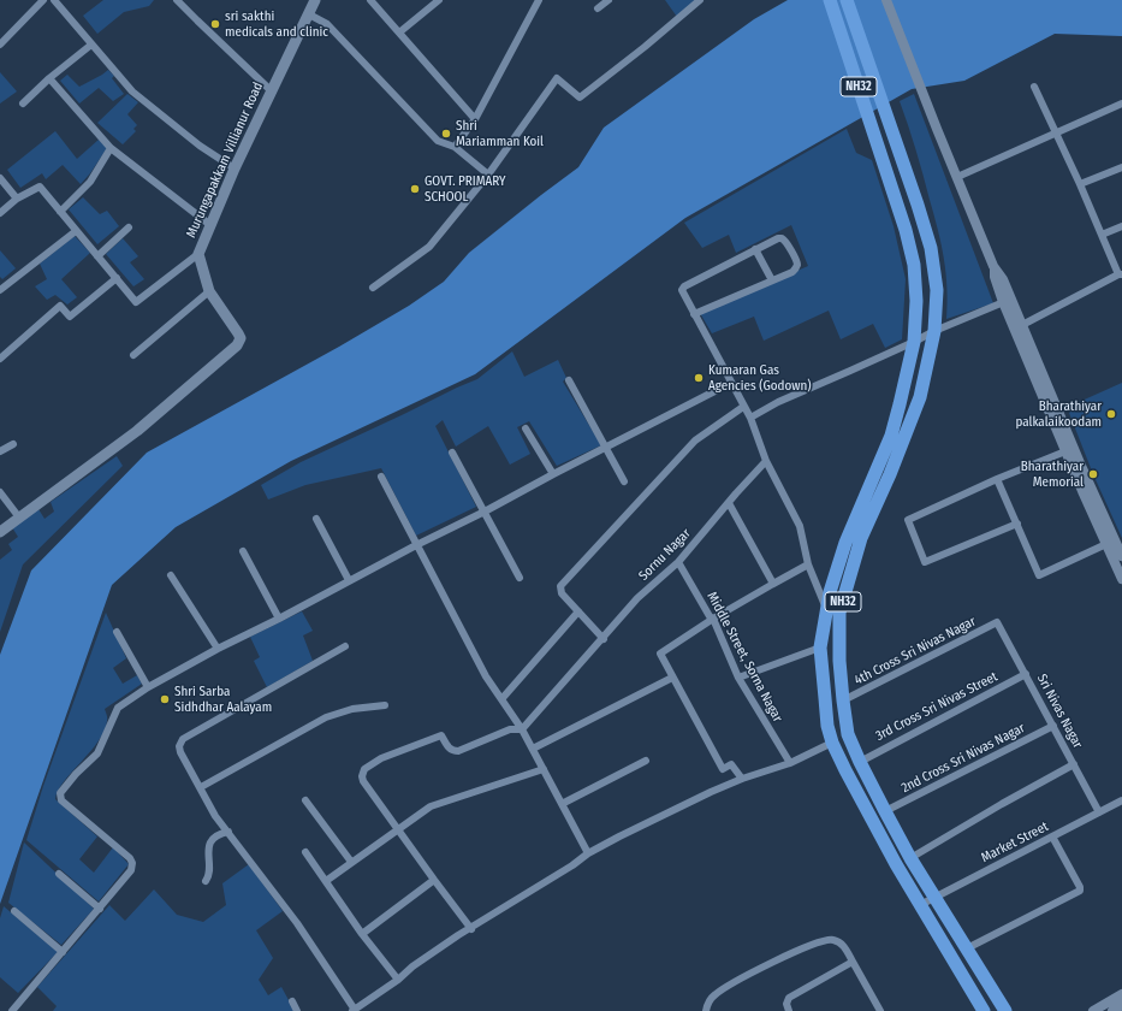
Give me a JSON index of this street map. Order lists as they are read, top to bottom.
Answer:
{
  "streets": {
    "highway": ["NH32"],
    "main road": ["Murungapakkam Villianur Road"],
    "street": [
      "Sornu Nagar",
      "4th Cross Sri Nivas Nagar",
      "Middle Street, Sorna Nagar",
      "3rd Cross Sri Nivas Street",
      "Sri Nivas Nagar",
      "2nd Cross Sri Nivas Nagar",
      "Market Street"
    ]
  },
  "crossings": [
    ["NH32", "4th Cross Sri Nivas Nagar"],
    ["NH32", "3rd Cross Sri Nivas Street"],
    ["NH32", "2nd Cross Sri Nivas Nagar"],
    ["NH32", "Market Street"],
    ["Sornu Nagar", "Middle Street, Sorna Nagar"],
    ["4th Cross Sri Nivas Nagar", "Sri Nivas Nagar"],
    ["3rd Cross Sri Nivas Street", "Sri Nivas Nagar"],
    ["Sri Nivas Nagar", "2nd Cross Sri Nivas Nagar"],
    ["Sri Nivas Nagar", "Market Street"]
  ],
  "places": [
    "sri sakthi medicals and clinic",
    "Shri Mariamman Koil",
    "GOVT. PRIMARY SCHOOL",
    "Kumaran Gas Agencies (Godown)",
    "Bharathiyar palkalaikoodam",
    "Bharathiyar Memorial",
    "Shri Sarba Sidhdhar Aalayam"
  ]
}
